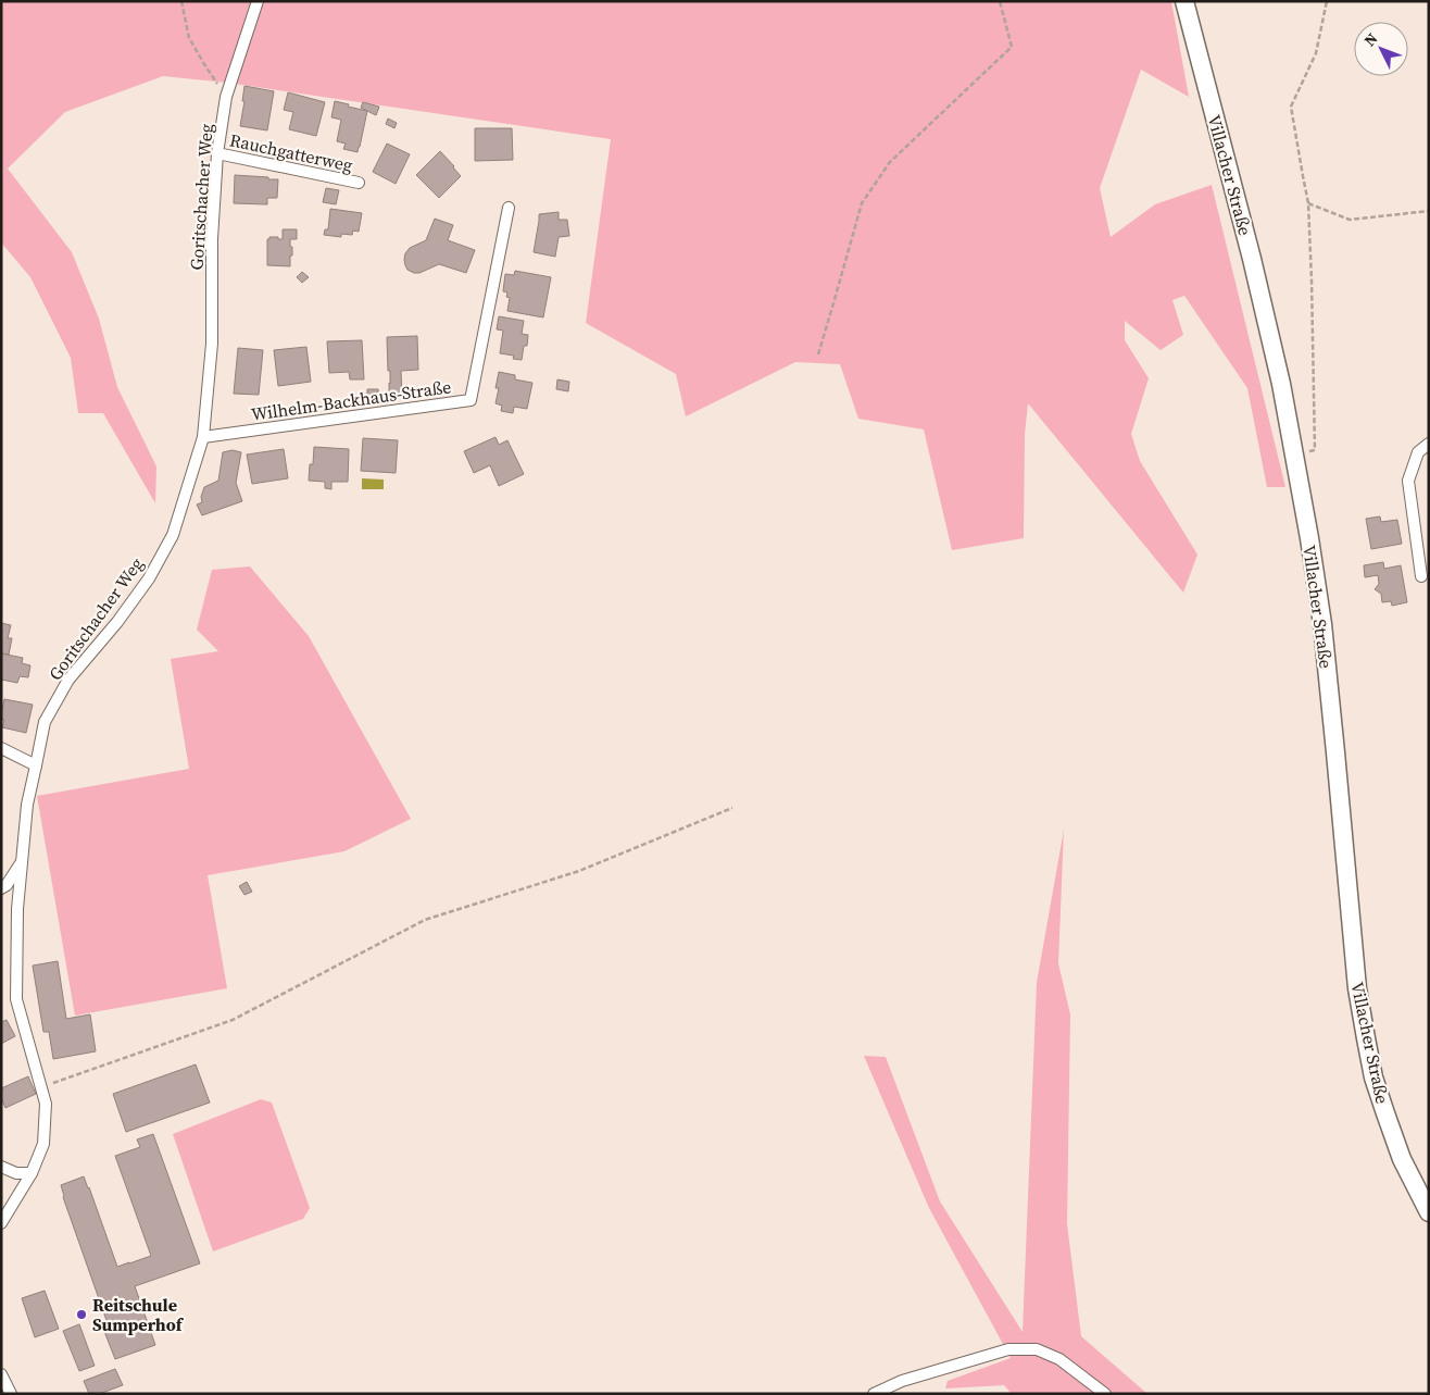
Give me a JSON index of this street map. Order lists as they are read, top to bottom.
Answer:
{
  "streets": {
    "main road": ["Villacher Straße"],
    "street": ["Rauchgatterweg", "Goritschacher Weg", "Wilhelm-Backhaus-Straße"]
  },
  "crossings": [
    ["Rauchgatterweg", "Goritschacher Weg"],
    ["Goritschacher Weg", "Wilhelm-Backhaus-Straße"]
  ],
  "places": ["Reitschule Sumperhof"],
  "north": "top left"
}
